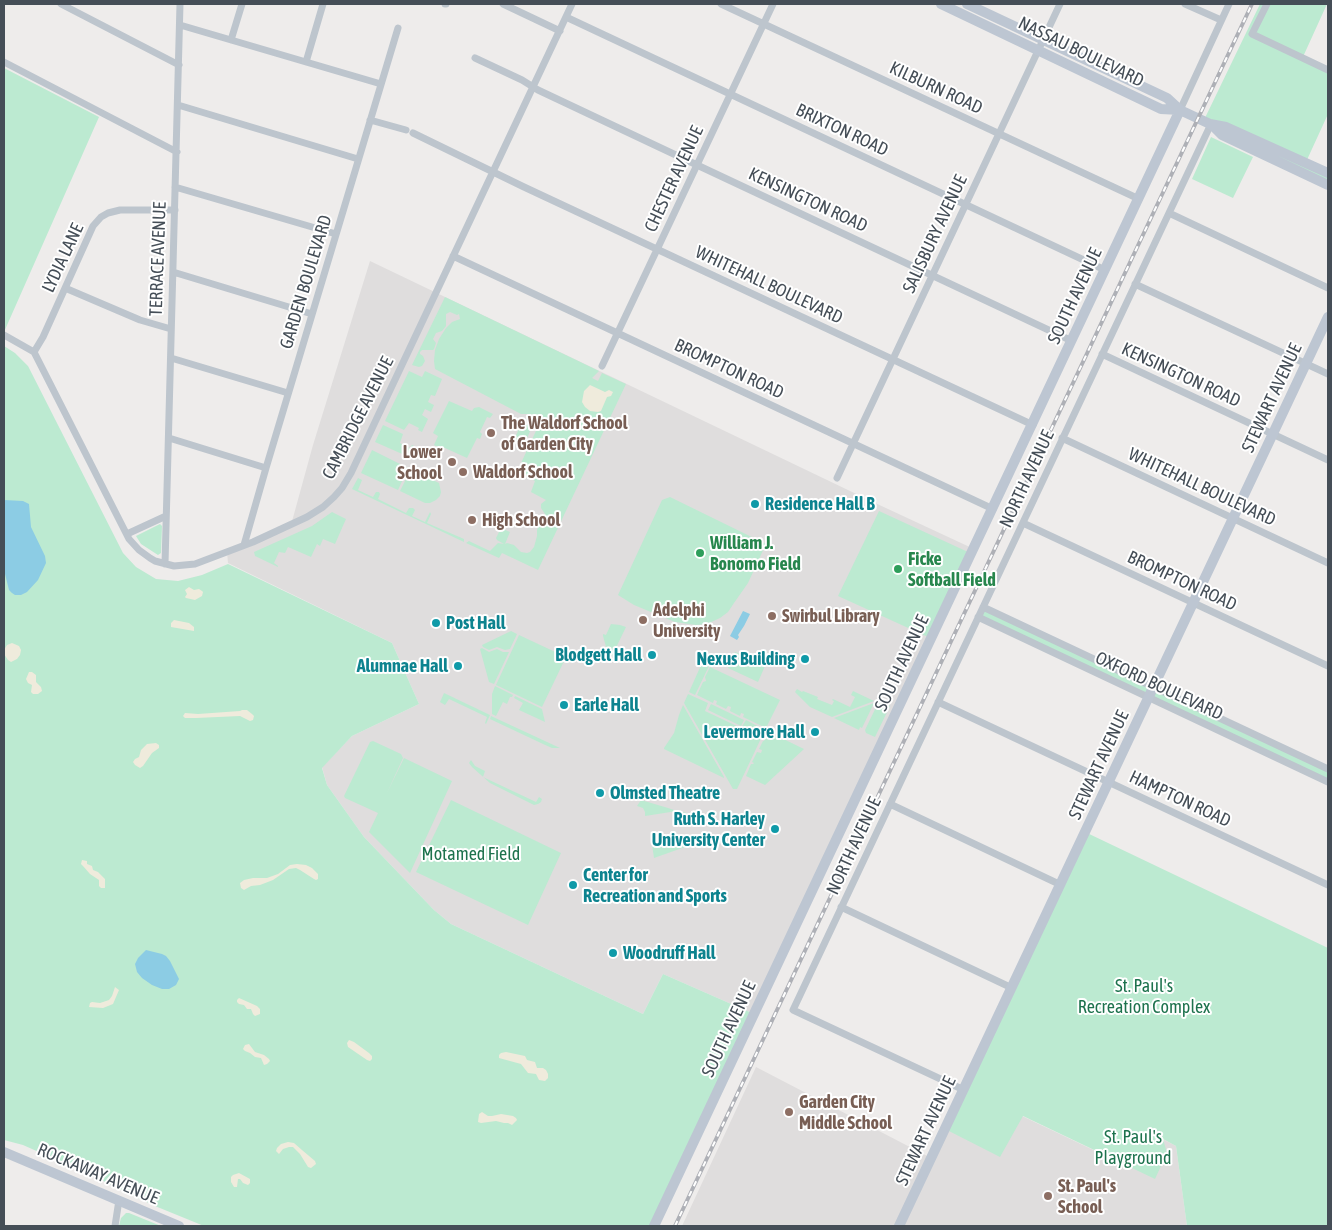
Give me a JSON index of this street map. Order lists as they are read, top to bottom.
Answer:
{
  "streets": {
    "main road": [
      "NASSAU BOULEVARD",
      "SOUTH AVENUE",
      "STEWART AVENUE",
      "ROCKAWAY AVENUE"
    ],
    "street": [
      "KILBURN ROAD",
      "BRIXTON ROAD",
      "CHESTER AVENUE",
      "KENSINGTON ROAD",
      "SALISBURY AVENUE",
      "LYDIA LANE",
      "TERRACE AVENUE",
      "GARDEN BOULEVARD",
      "WHITEHALL BOULEVARD",
      "BROMPTON ROAD",
      "CAMBRIDGE AVENUE",
      "NORTH AVENUE",
      "OXFORD BOULEVARD",
      "HAMPTON ROAD"
    ]
  },
  "crossings": [
    ["NASSAU BOULEVARD", "SALISBURY AVENUE"],
    ["NASSAU BOULEVARD", "SOUTH AVENUE"],
    ["NASSAU BOULEVARD", "NORTH AVENUE"],
    ["KILBURN ROAD", "CHESTER AVENUE"],
    ["KILBURN ROAD", "SALISBURY AVENUE"],
    ["KILBURN ROAD", "SOUTH AVENUE"],
    ["BRIXTON ROAD", "CHESTER AVENUE"],
    ["BRIXTON ROAD", "SALISBURY AVENUE"],
    ["BRIXTON ROAD", "SOUTH AVENUE"],
    ["BRIXTON ROAD", "CAMBRIDGE AVENUE"],
    ["CHESTER AVENUE", "KENSINGTON ROAD"],
    ["CHESTER AVENUE", "WHITEHALL BOULEVARD"],
    ["CHESTER AVENUE", "BROMPTON ROAD"],
    ["KENSINGTON ROAD", "SALISBURY AVENUE"],
    ["KENSINGTON ROAD", "SOUTH AVENUE"],
    ["KENSINGTON ROAD", "STEWART AVENUE"],
    ["KENSINGTON ROAD", "CAMBRIDGE AVENUE"],
    ["KENSINGTON ROAD", "NORTH AVENUE"],
    ["SALISBURY AVENUE", "WHITEHALL BOULEVARD"],
    ["SALISBURY AVENUE", "BROMPTON ROAD"],
    ["LYDIA LANE", "TERRACE AVENUE"],
    ["LYDIA LANE", "CAMBRIDGE AVENUE"],
    ["TERRACE AVENUE", "CAMBRIDGE AVENUE"],
    ["GARDEN BOULEVARD", "WHITEHALL BOULEVARD"],
    ["GARDEN BOULEVARD", "CAMBRIDGE AVENUE"],
    ["WHITEHALL BOULEVARD", "SOUTH AVENUE"],
    ["WHITEHALL BOULEVARD", "STEWART AVENUE"],
    ["WHITEHALL BOULEVARD", "CAMBRIDGE AVENUE"],
    ["WHITEHALL BOULEVARD", "NORTH AVENUE"],
    ["SOUTH AVENUE", "BROMPTON ROAD"],
    ["BROMPTON ROAD", "STEWART AVENUE"],
    ["BROMPTON ROAD", "CAMBRIDGE AVENUE"],
    ["BROMPTON ROAD", "NORTH AVENUE"],
    ["STEWART AVENUE", "NORTH AVENUE"],
    ["STEWART AVENUE", "OXFORD BOULEVARD"],
    ["STEWART AVENUE", "HAMPTON ROAD"],
    ["NORTH AVENUE", "OXFORD BOULEVARD"],
    ["NORTH AVENUE", "HAMPTON ROAD"]
  ],
  "parks": ["Motamed Field", "St. Paul's Recreation Complex", "St. Paul's Playground"],
  "places": [
    "The Waldorf School of Garden City",
    "Lower School",
    "Waldorf School",
    "Residence Hall B",
    "High School",
    "William J. Bonomo Field",
    "Ficke Softball Field",
    "Swirbul Library",
    "Adelphi University",
    "Post Hall",
    "Blodgett Hall",
    "Nexus Building",
    "Alumnae Hall",
    "Earle Hall",
    "Levermore Hall",
    "Olmsted Theatre",
    "Ruth S. Harley University Center",
    "Center for Recreation and Sports",
    "Woodruff Hall",
    "Garden City Middle School",
    "St. Paul's School"
  ]
}
